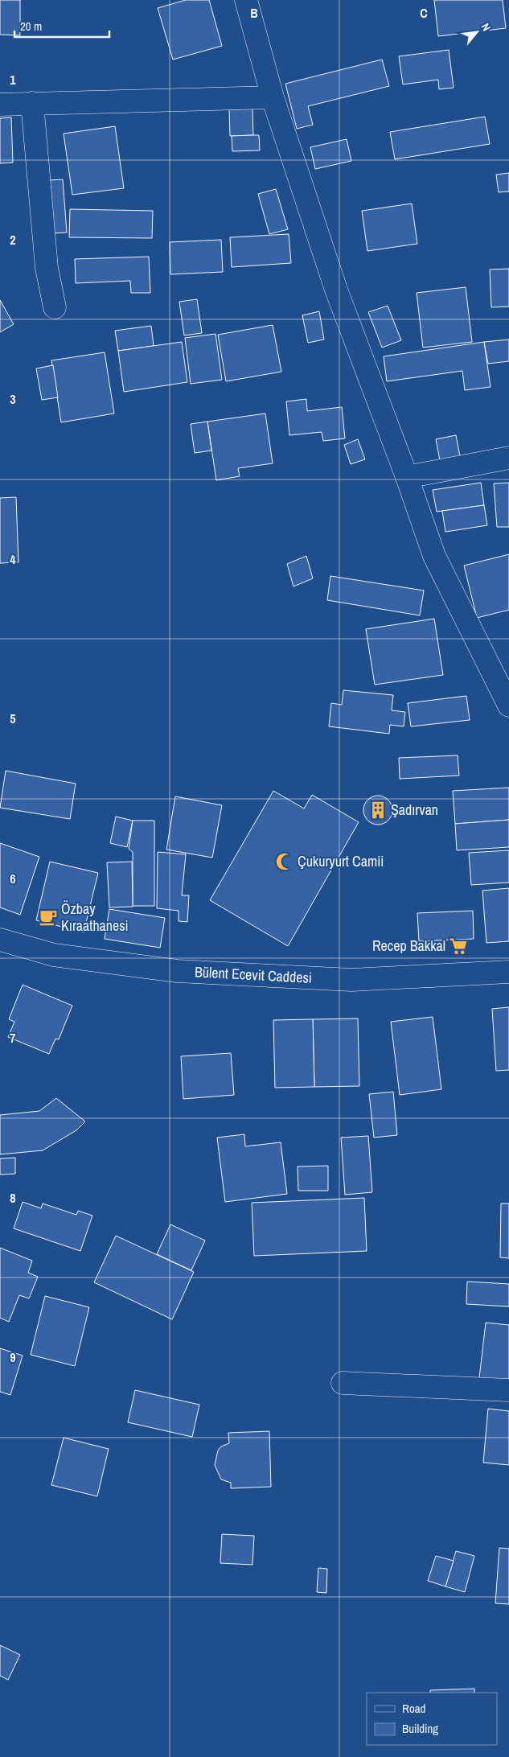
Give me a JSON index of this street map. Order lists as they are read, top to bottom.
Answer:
{
  "streets": {
    "street": ["Bülent Ecevit Caddesi"]
  },
  "places": {
    "building": ["Şadırvan"],
    "mosque": ["Çukuryurt Camii"],
    "cafe": ["Özbay Kıraathanesi"],
    "supermarket": ["Recep Bakkal"]
  },
  "legend": ["Road", "Building"],
  "scale_bar": "20 m",
  "north": "top right",
  "grid": {
    "columns": ["B", "C"],
    "rows": [
      "1",
      "2",
      "3",
      "4",
      "5",
      "6",
      "7",
      "8",
      "9"
    ]
  }
}
